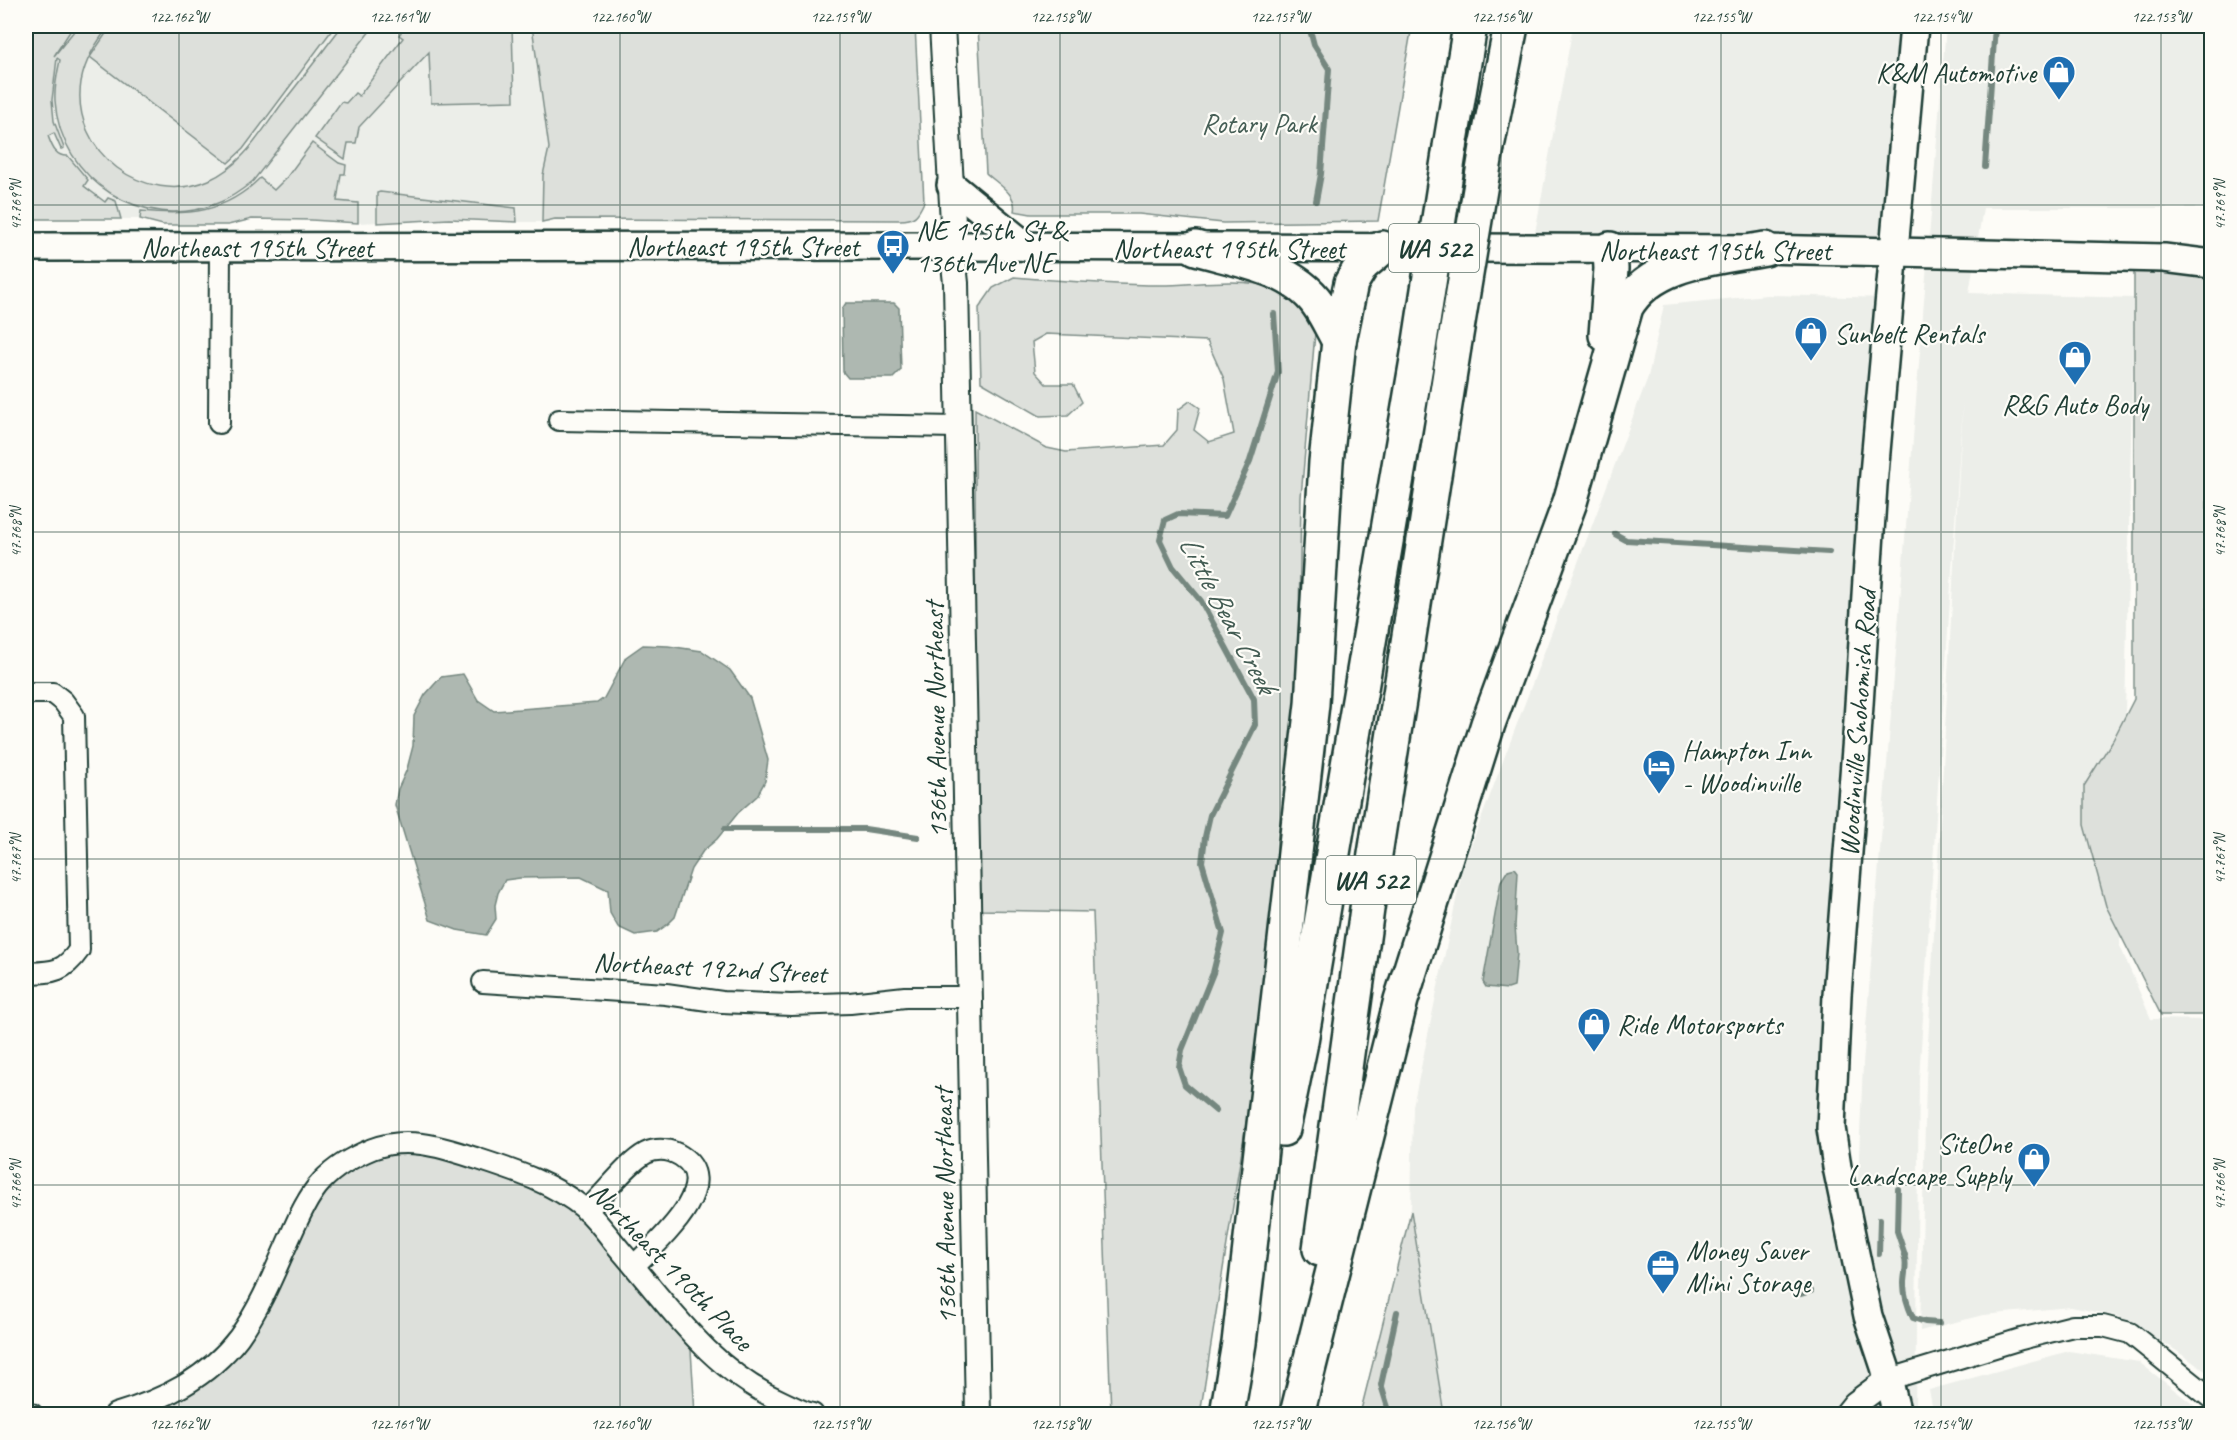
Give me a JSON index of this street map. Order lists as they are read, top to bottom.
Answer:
{
  "streets": {
    "highway": ["WA 522"],
    "main road": ["Northeast 195th Street", "Woodinville Snohomish Road"],
    "street": ["136th Avenue Northeast", "Northeast 192nd Street", "Northeast 190th Place"]
  },
  "crossings": [
    ["Northeast 195th Street", "136th Avenue Northeast"],
    ["Northeast 195th Street", "Woodinville Snohomish Road"],
    ["136th Avenue Northeast", "Northeast 192nd Street"]
  ],
  "water": ["Little Bear Creek"],
  "parks": ["Rotary Park"],
  "places": {
    "shop": [
      "K&M Automotive",
      "Sunbelt Rentals",
      "R&G Auto Body",
      "Ride Motorsports",
      "SiteOne Landscape Supply"
    ],
    "bus stop": ["NE 195th St & 136th Ave NE"],
    "hotel": ["Hampton Inn - Woodinville"],
    "office": ["Money Saver Mini Storage"]
  },
  "coordinates": [
    "122.162°W",
    "122.161°W",
    "122.160°W",
    "122.159°W",
    "122.158°W",
    "122.157°W",
    "122.156°W",
    "122.155°W",
    "122.154°W",
    "122.153°W",
    "47.769°N",
    "47.768°N",
    "47.767°N",
    "47.766°N"
  ]
}
